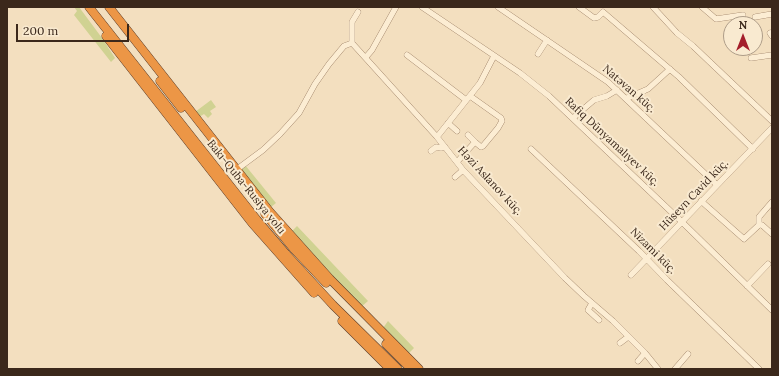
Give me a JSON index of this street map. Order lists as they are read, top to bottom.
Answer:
{
  "streets": {
    "highway": ["Bakı-Quba-Rusiya yolu"],
    "street": [
      "Natəvan küç.",
      "Rafiq Dünyamalıyev küç.",
      "Həzi Aslanov küç.",
      "Hüseyn Cavid küç.",
      "Nizami küç."
    ]
  },
  "crossings": [
    ["Natəvan küç.", "Hüseyn Cavid küç."],
    ["Rafiq Dünyamalıyev küç.", "Hüseyn Cavid küç."],
    ["Hüseyn Cavid küç.", "Nizami küç."]
  ],
  "scale_bar": "200 m",
  "north": "top"
}
